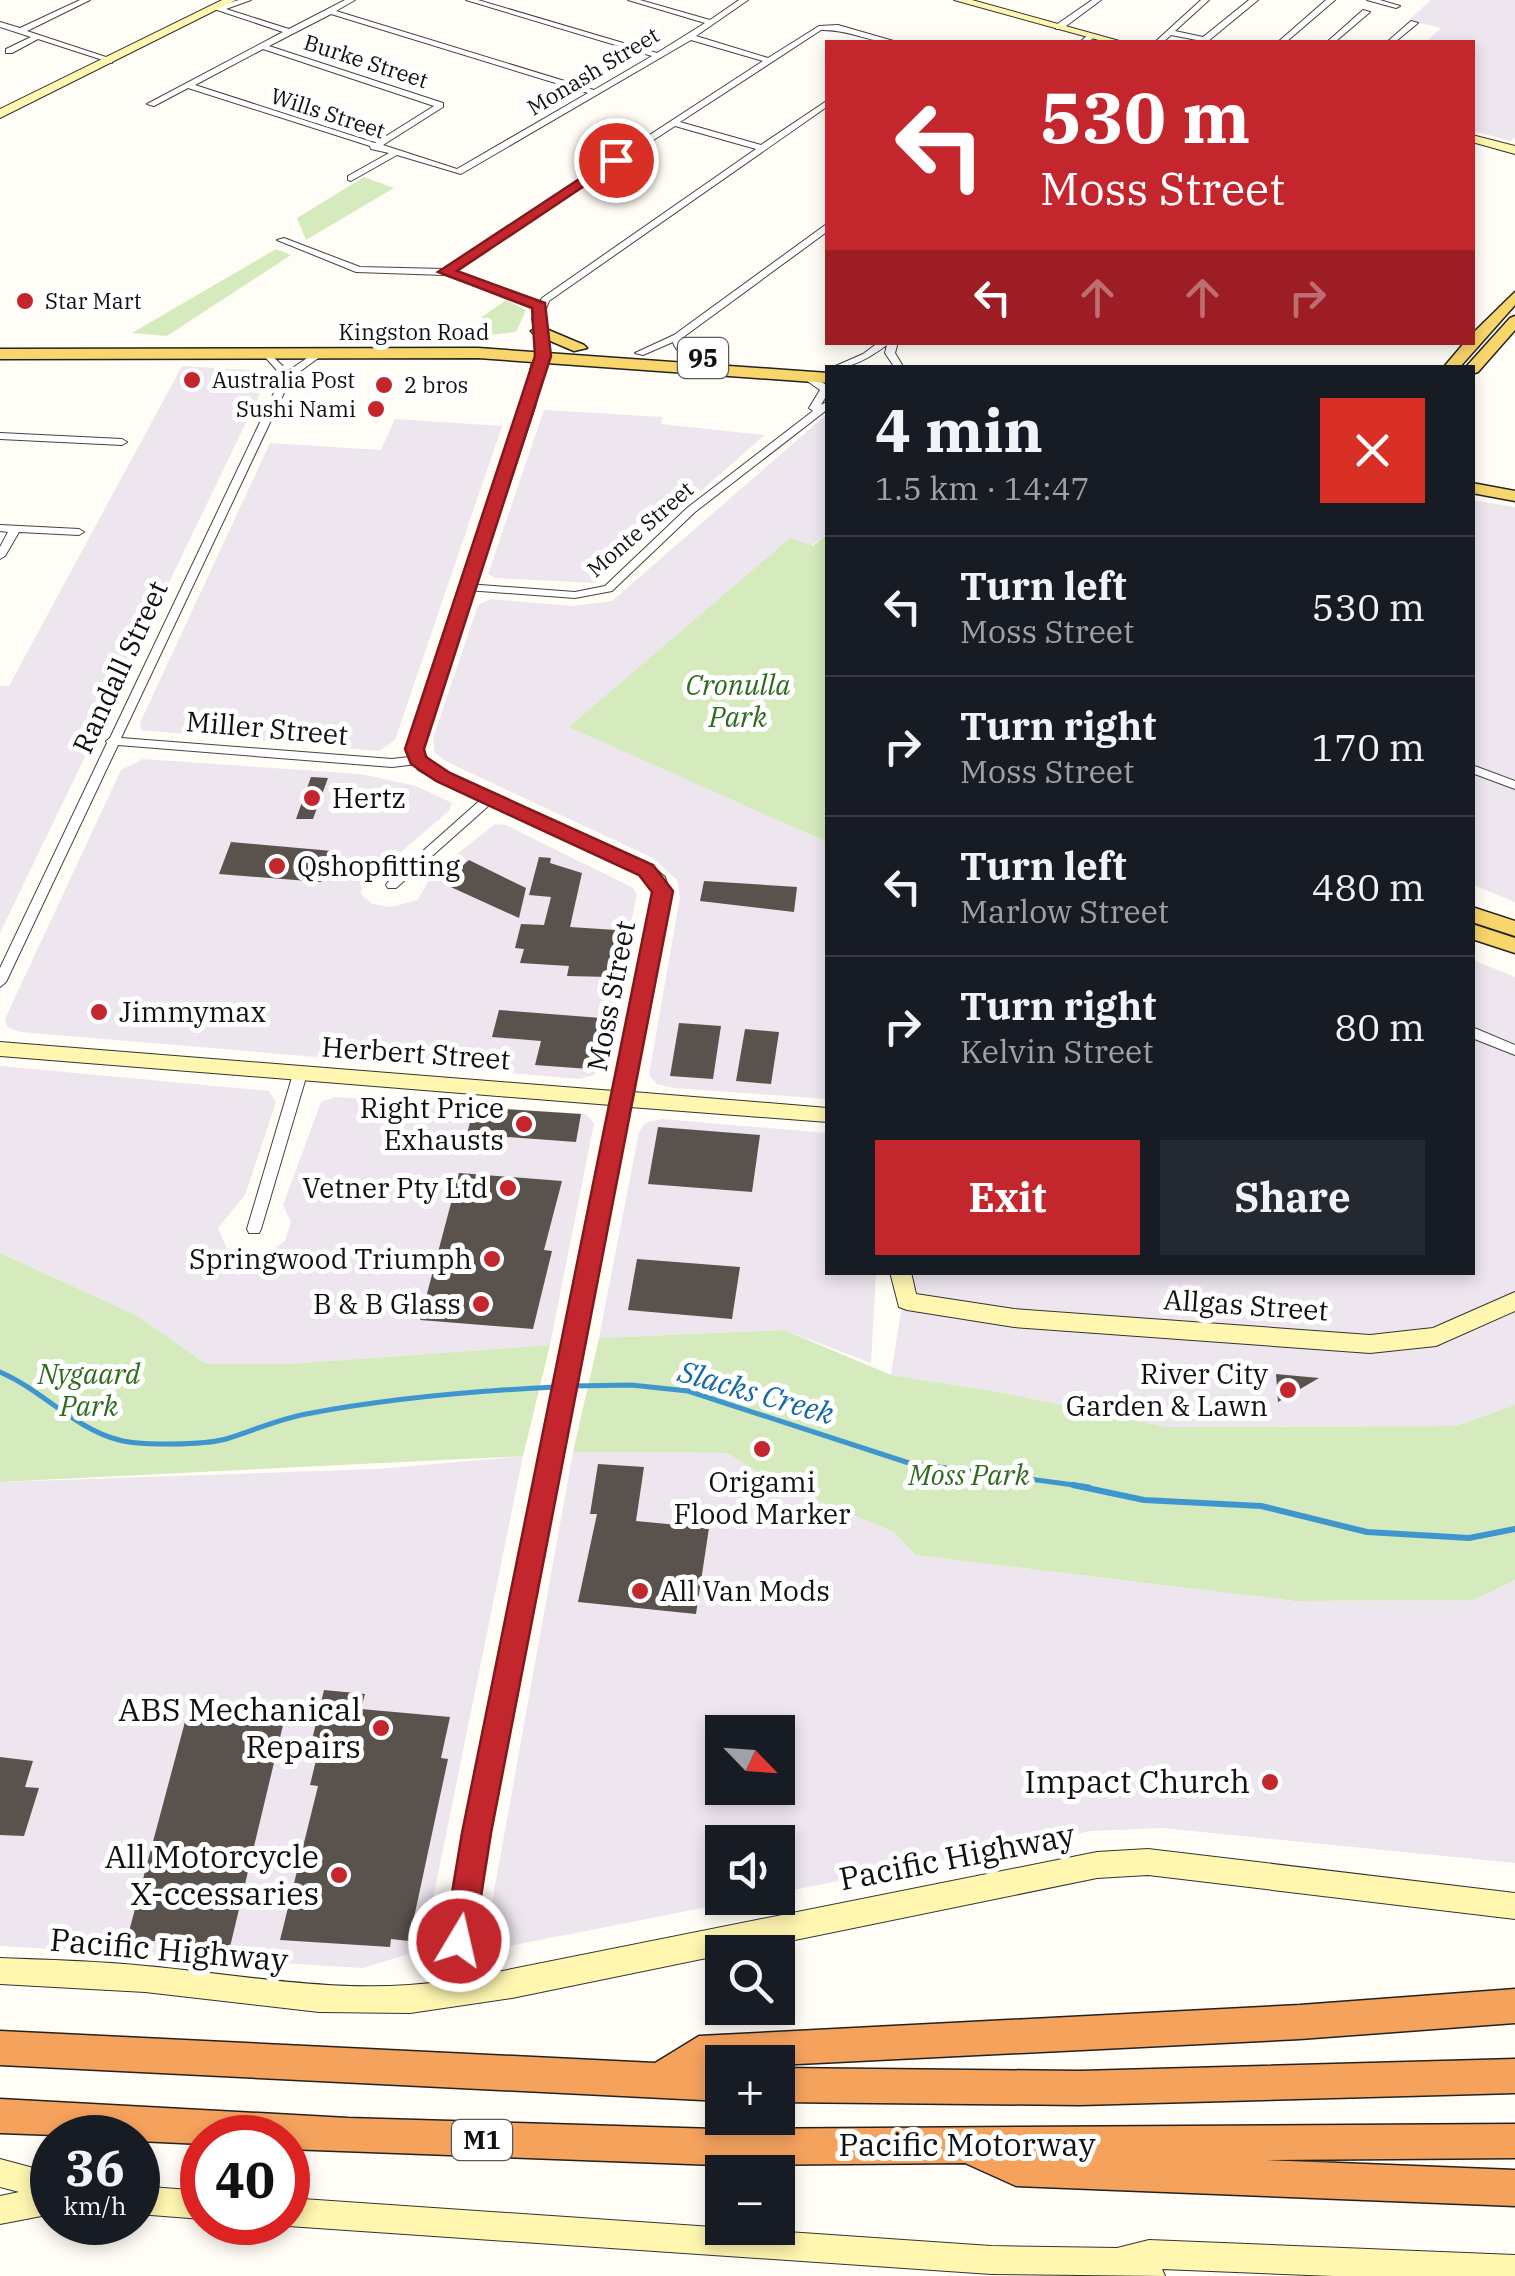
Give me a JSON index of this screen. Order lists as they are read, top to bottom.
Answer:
{
  "streets": {
    "highway": ["M1", "Pacific Motorway"],
    "main road": ["Kingston Road", "95"],
    "street": [
      "Burke Street",
      "Monash Street",
      "Wills Street",
      "Monte Street",
      "Randall Street",
      "Miller Street",
      "Moss Street",
      "Herbert Street",
      "Allgas Street",
      "Pacific Highway"
    ]
  },
  "crossings": [
    ["Burke Street", "Wills Street"],
    ["Monash Street", "Wills Street"],
    ["Kingston Road", "Randall Street"],
    ["Randall Street", "Miller Street"],
    ["Miller Street", "Moss Street"],
    ["Moss Street", "Herbert Street"],
    ["Moss Street", "Pacific Highway"]
  ],
  "water": ["Slacks Creek"],
  "parks": ["Cronulla Park", "Nygaard Park", "Moss Park"],
  "places": [
    "Star Mart",
    "Australia Post",
    "2 bros",
    "Sushi Nami",
    "Hertz",
    "Qshopfitting",
    "Jimmymax",
    "Right Price Exhausts",
    "Vetner Pty Ltd",
    "Springwood Triumph",
    "B & B Glass",
    "River City Garden & Lawn",
    "Origami Flood Marker",
    "All Van Mods",
    "ABS Mechanical Repairs",
    "Impact Church",
    "All Motorcycle X-ccessaries"
  ],
  "north": "bottom right",
  "page": {
    "turn": ["530 m", "Moss Street"],
    "heading": ["4 min", "1.5 km · 14:47"],
    "list": [
      {
        "name": "Turn left",
        "note": "Moss Street",
        "value": "530 m"
      },
      {
        "name": "Turn right",
        "note": "Moss Street",
        "value": "170 m"
      },
      {
        "name": "Turn left",
        "note": "Marlow Street",
        "value": "480 m"
      },
      {
        "name": "Turn right",
        "note": "Kelvin Street",
        "value": "80 m"
      }
    ],
    "buttons": ["Exit", "Share"],
    "map_buttons": ["+", "−"],
    "speed": "36 km/h",
    "limit": "40"
  }
}
